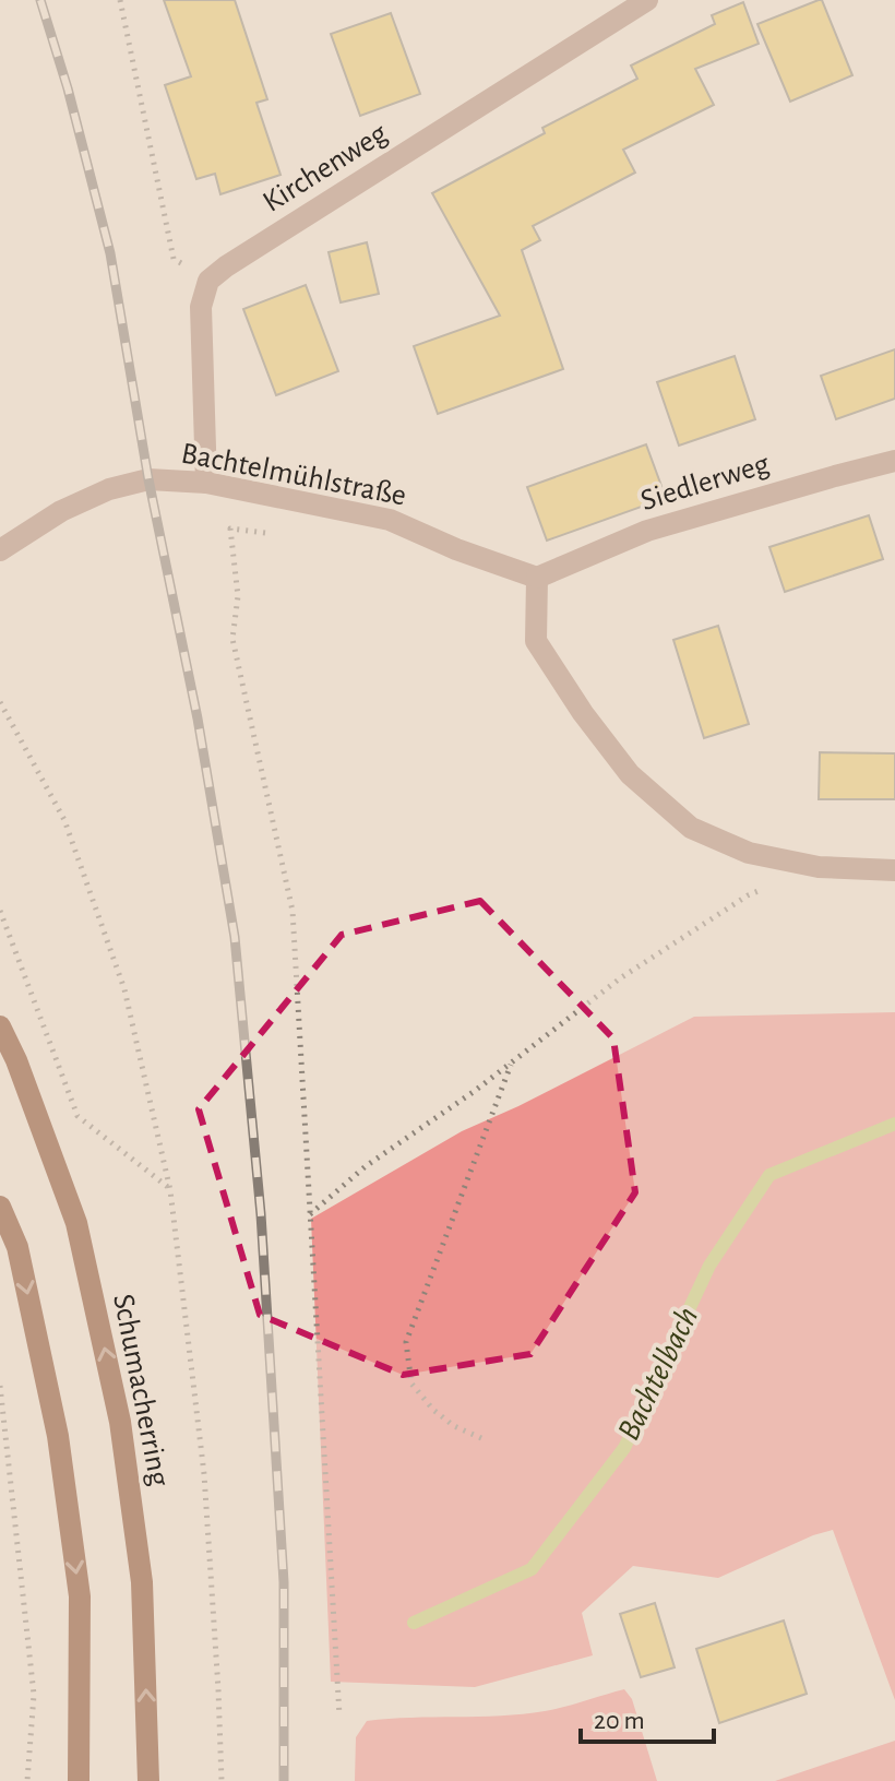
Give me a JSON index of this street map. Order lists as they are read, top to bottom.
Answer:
{
  "streets": {
    "main road": ["Schumacherring"],
    "street": ["Kirchenweg", "Bachtelmühlstraße", "Siedlerweg"]
  },
  "crossings": [
    ["Bachtelmühlstraße", "Siedlerweg"]
  ],
  "water": ["Bachtelbach"],
  "scale_bar": "20 m"
}
